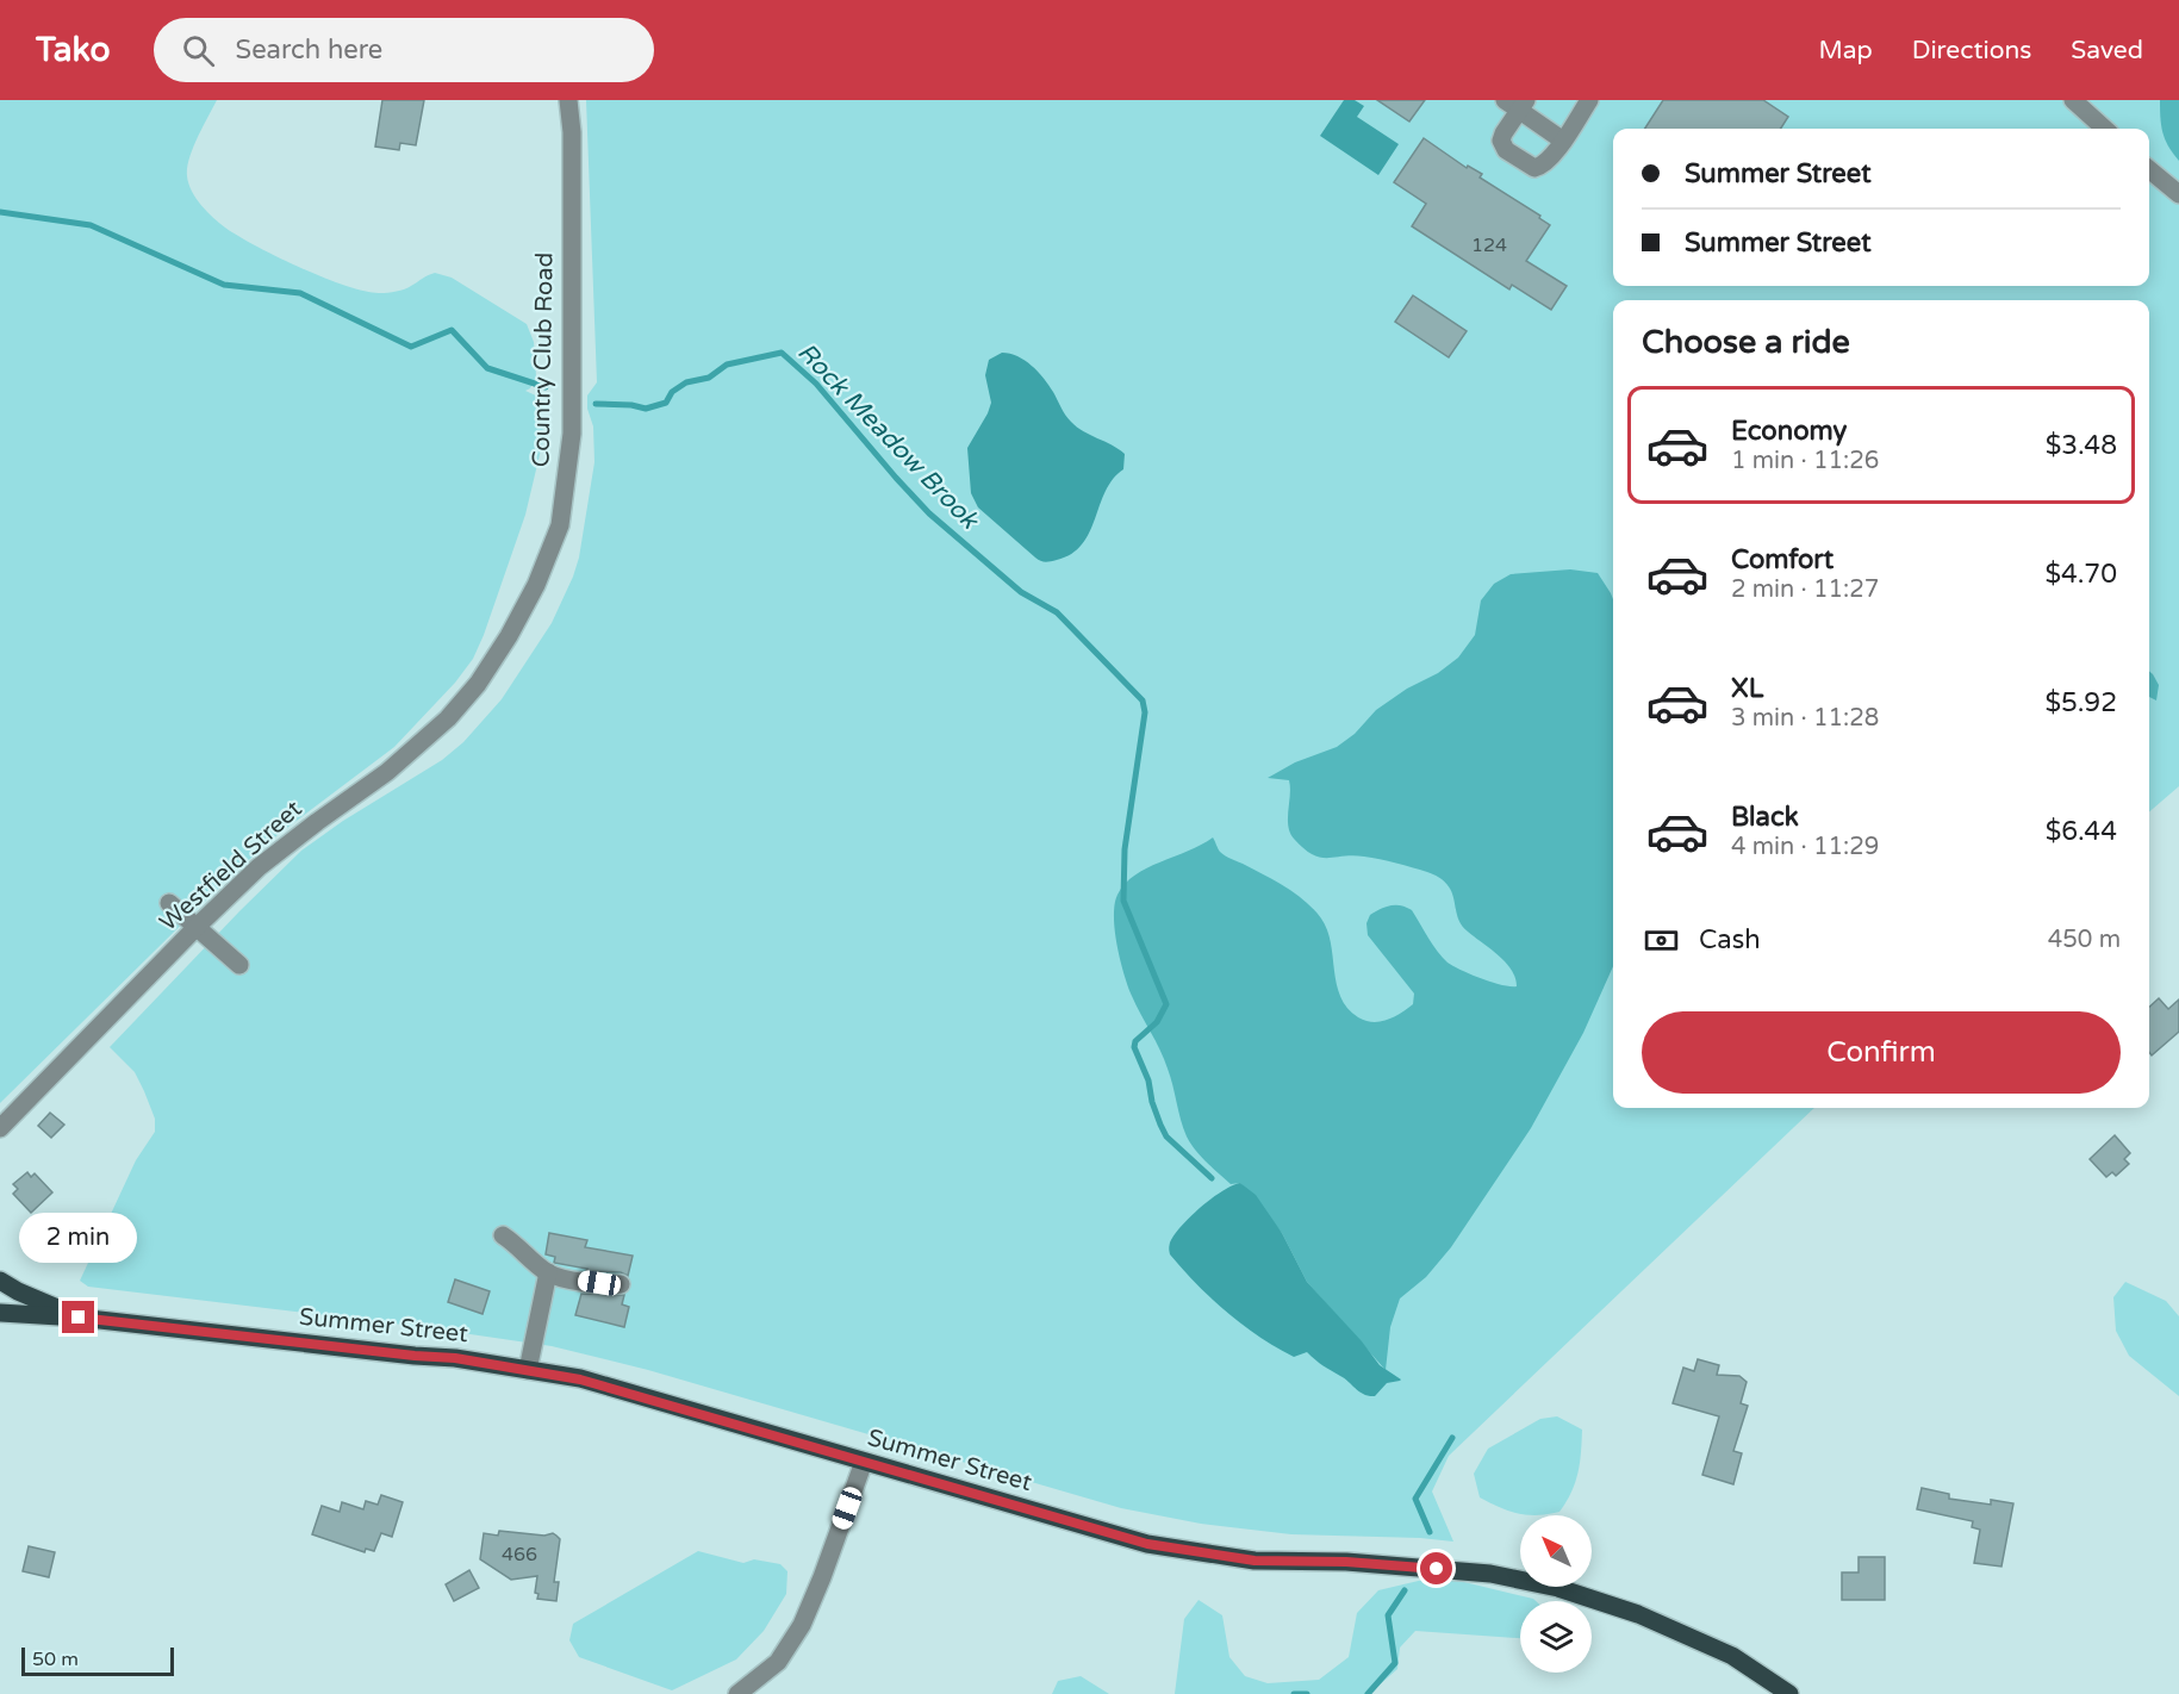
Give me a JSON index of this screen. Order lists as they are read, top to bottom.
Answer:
{
  "streets": {
    "main road": ["Summer Street"],
    "street": ["Country Club Road", "Westfield Street"]
  },
  "crossings": [
    ["Country Club Road", "Westfield Street"]
  ],
  "water": ["Rock Meadow Brook"],
  "house_numbers": ["124", "466"],
  "scale_bar": "50 m",
  "north": "top left",
  "page": {
    "header": "Tako",
    "search": "Search here",
    "nav": ["Map", "Directions", "Saved"],
    "banner": ["Summer Street", "Summer Street"],
    "heading": "Choose a ride",
    "list": [
      {
        "name": "Economy",
        "note": "1 min · 11:26",
        "value": "$3.48"
      },
      {
        "name": "Comfort",
        "note": "2 min · 11:27",
        "value": "$4.70"
      },
      {
        "name": "XL",
        "note": "3 min · 11:28",
        "value": "$5.92"
      },
      {
        "name": "Black",
        "note": "4 min · 11:29",
        "value": "$6.44"
      }
    ],
    "pay": ["Cash", "450 m"],
    "buttons": "Confirm",
    "bubble": "2 min",
    "scale": "50 m"
  }
}
